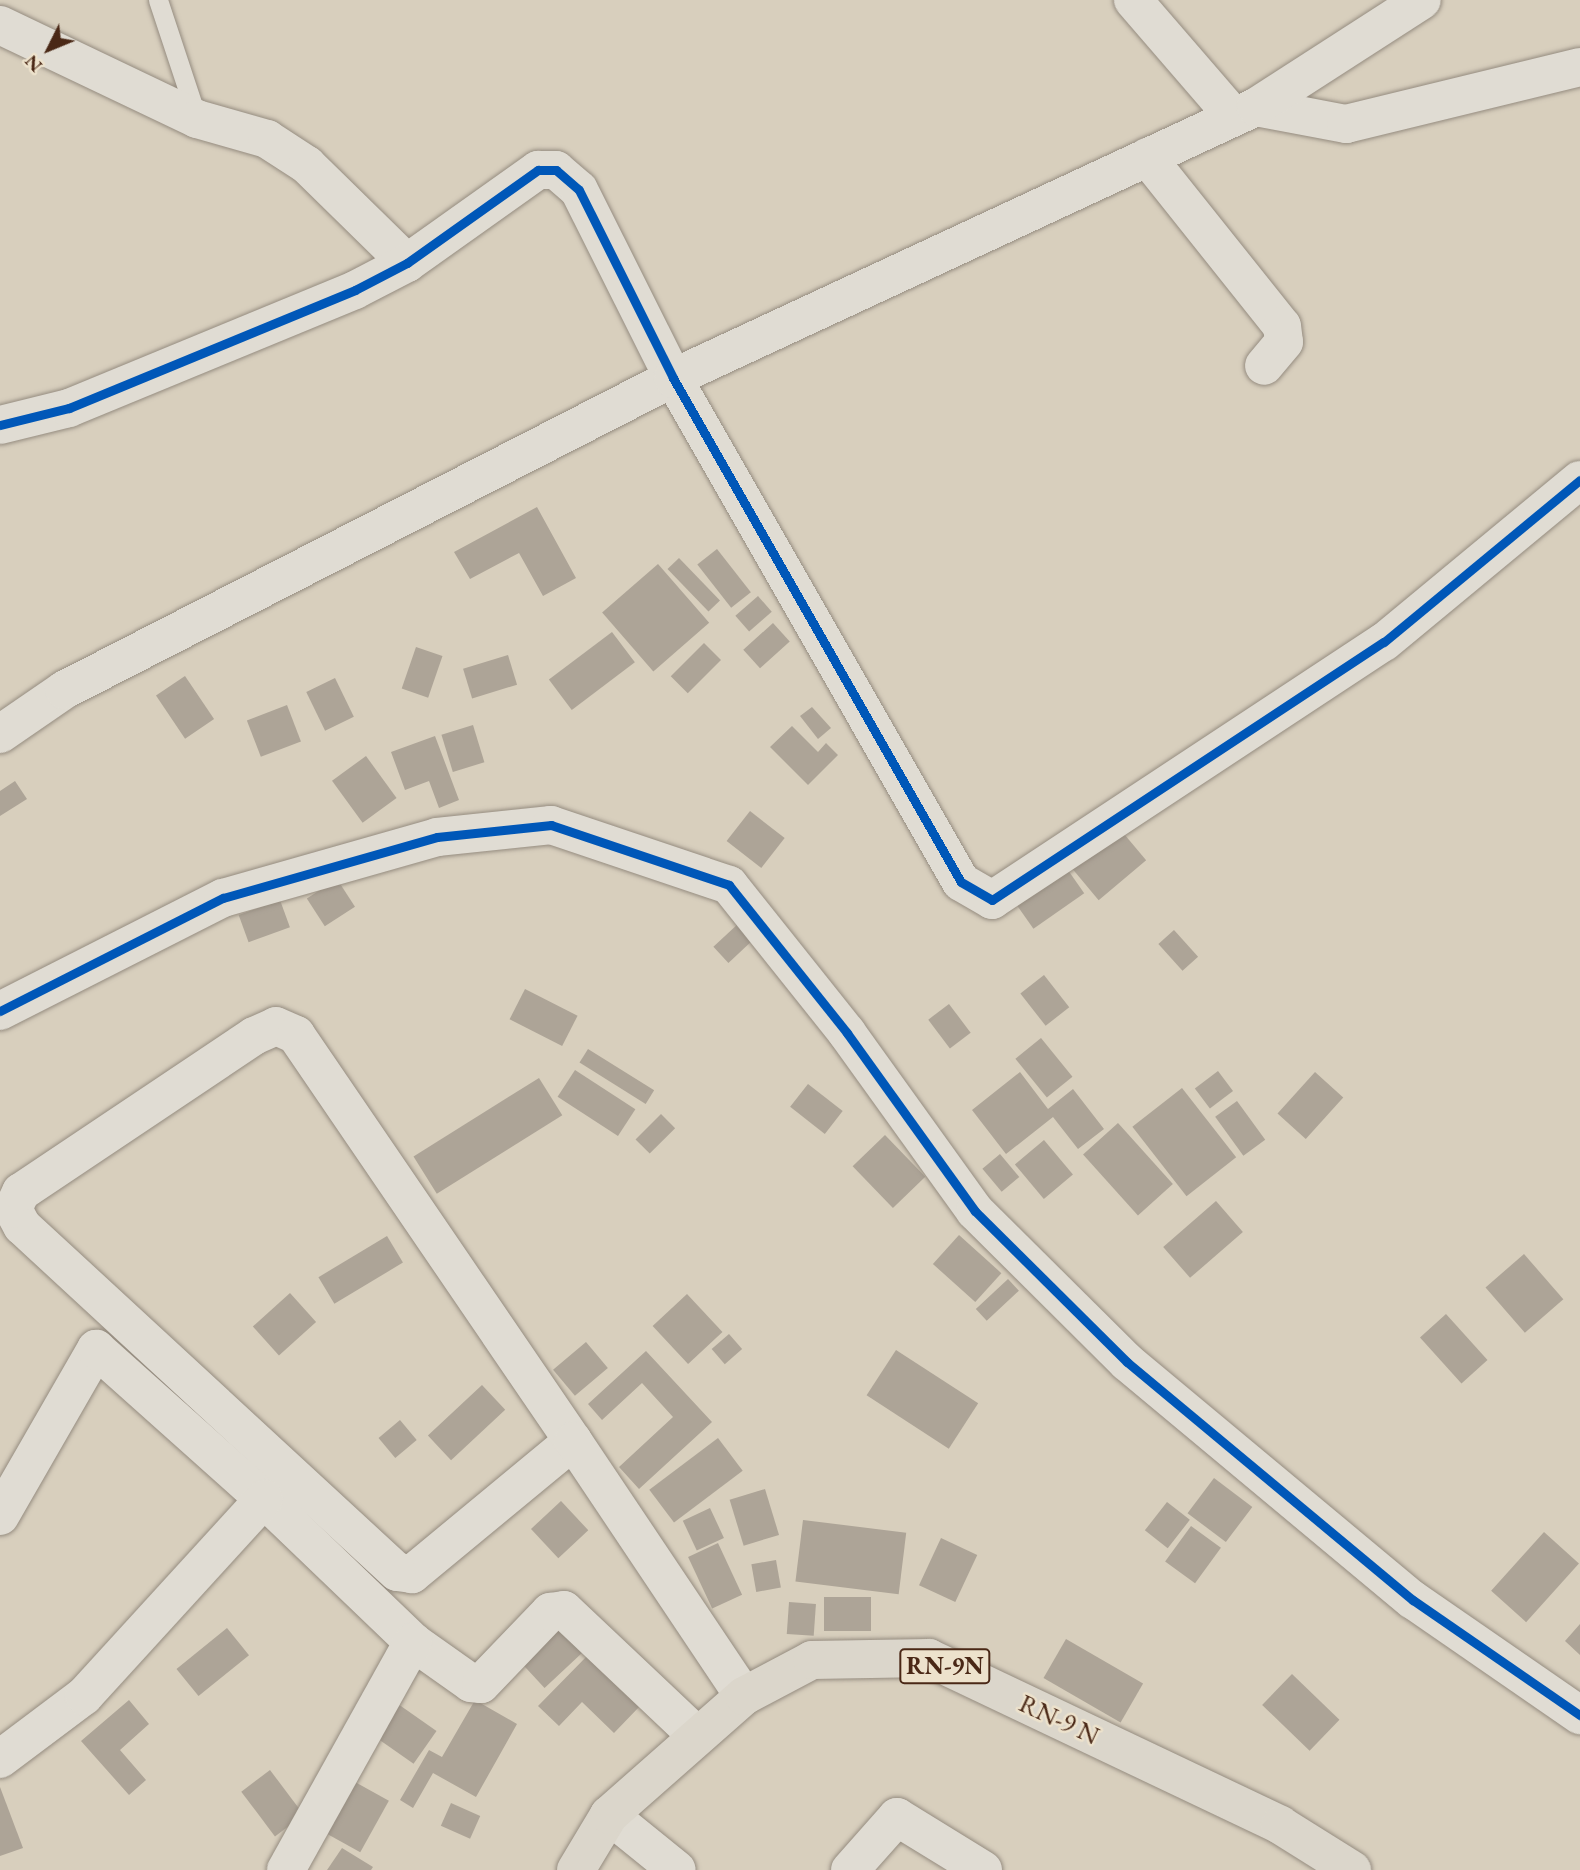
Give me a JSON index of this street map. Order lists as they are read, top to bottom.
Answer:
{
  "streets": {
    "main road": ["RN-9N", "RN-9 N"]
  },
  "north": "bottom left"
}
